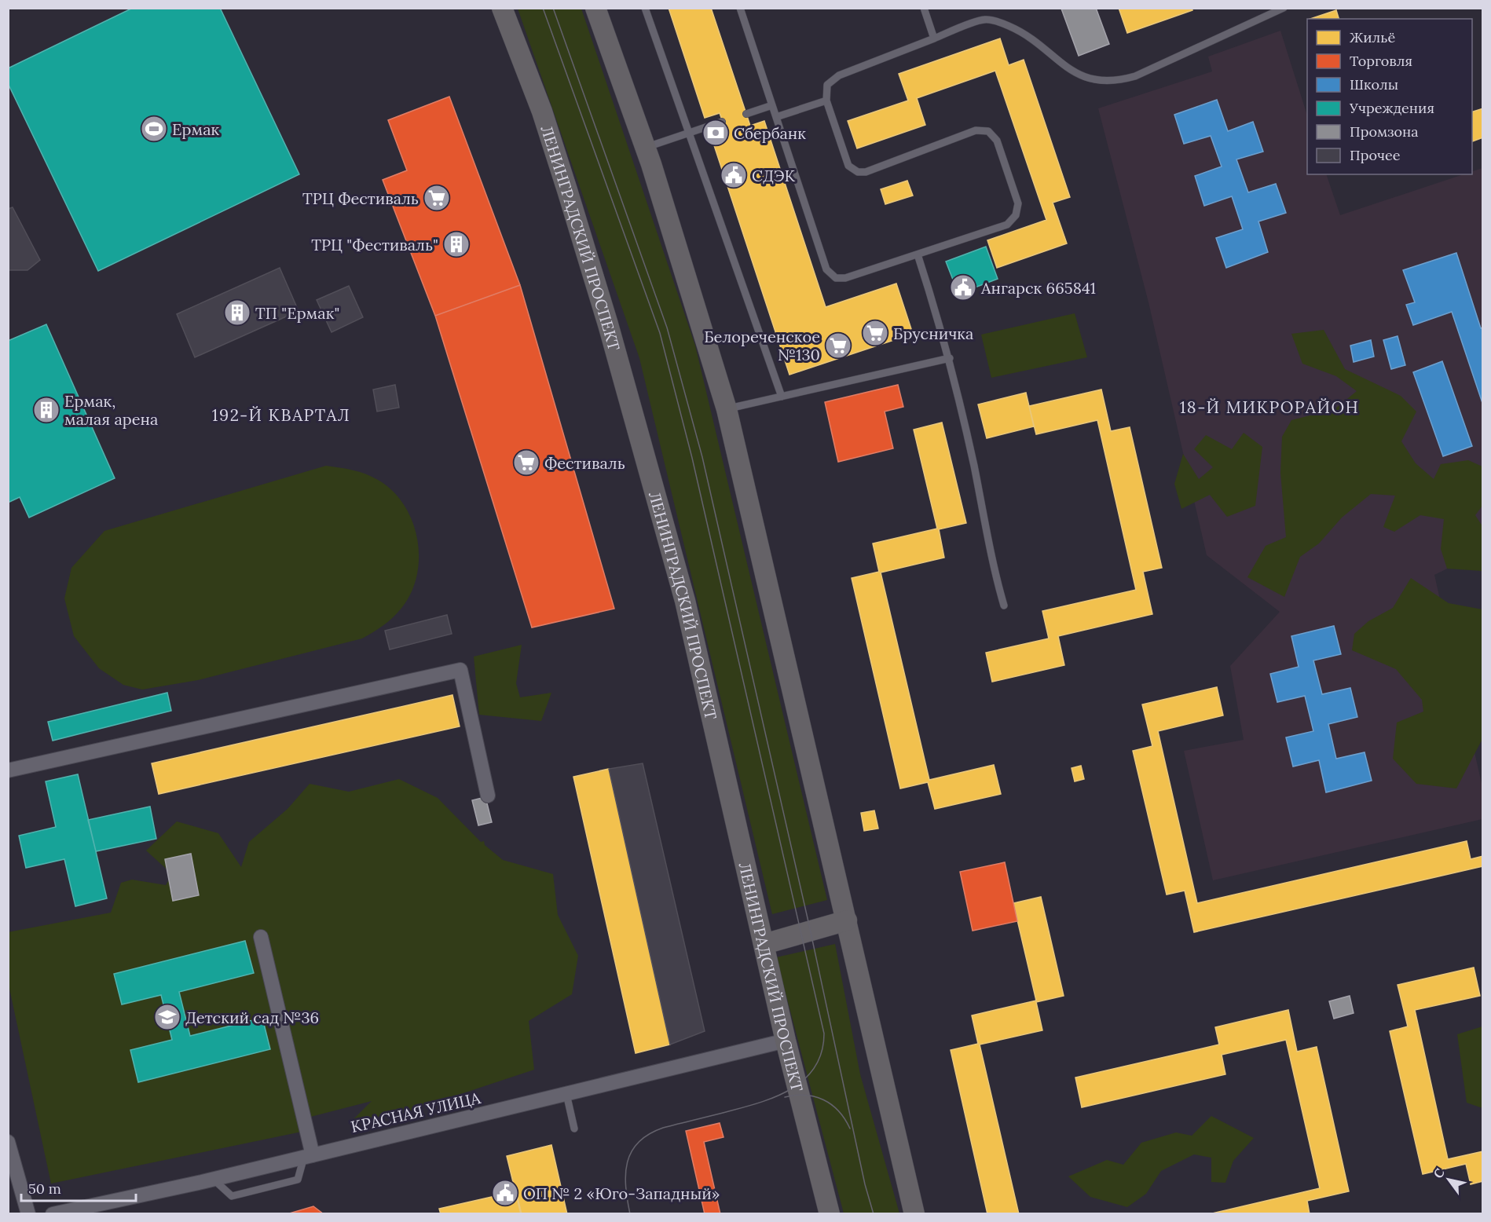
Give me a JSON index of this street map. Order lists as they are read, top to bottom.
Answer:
{
  "streets": {
    "main road": ["ЛЕНИНГРАДСКИЙ ПРОСПЕКТ"],
    "street": ["КРАСНАЯ УЛИЦА"]
  },
  "crossings": [
    ["ЛЕНИНГРАДСКИЙ ПРОСПЕКТ", "КРАСНАЯ УЛИЦА"]
  ],
  "districts": ["18-Й МИКРОРАЙОН", "192-Й КВАРТАЛ"],
  "places": {
    "sports": ["Ермак"],
    "bank": ["Сбербанк"],
    "public building": ["СДЭК", "Ангарск 665841", "ОП № 2 «Юго-Западный»"],
    "supermarket": [
      "ТРЦ Фестиваль",
      "Брусничка",
      "Белореченское №130",
      "Фестиваль"
    ],
    "building": ["ТРЦ \"Фестиваль\"", "ТП \"Ермак\"", "Ермак, малая арена"],
    "school or university": ["Детский сад №36"]
  },
  "legend": [
    "Жильё",
    "Торговля",
    "Школы",
    "Учреждения",
    "Промзона",
    "Прочее"
  ],
  "scale_bar": "50 m",
  "north": "top left"
}
